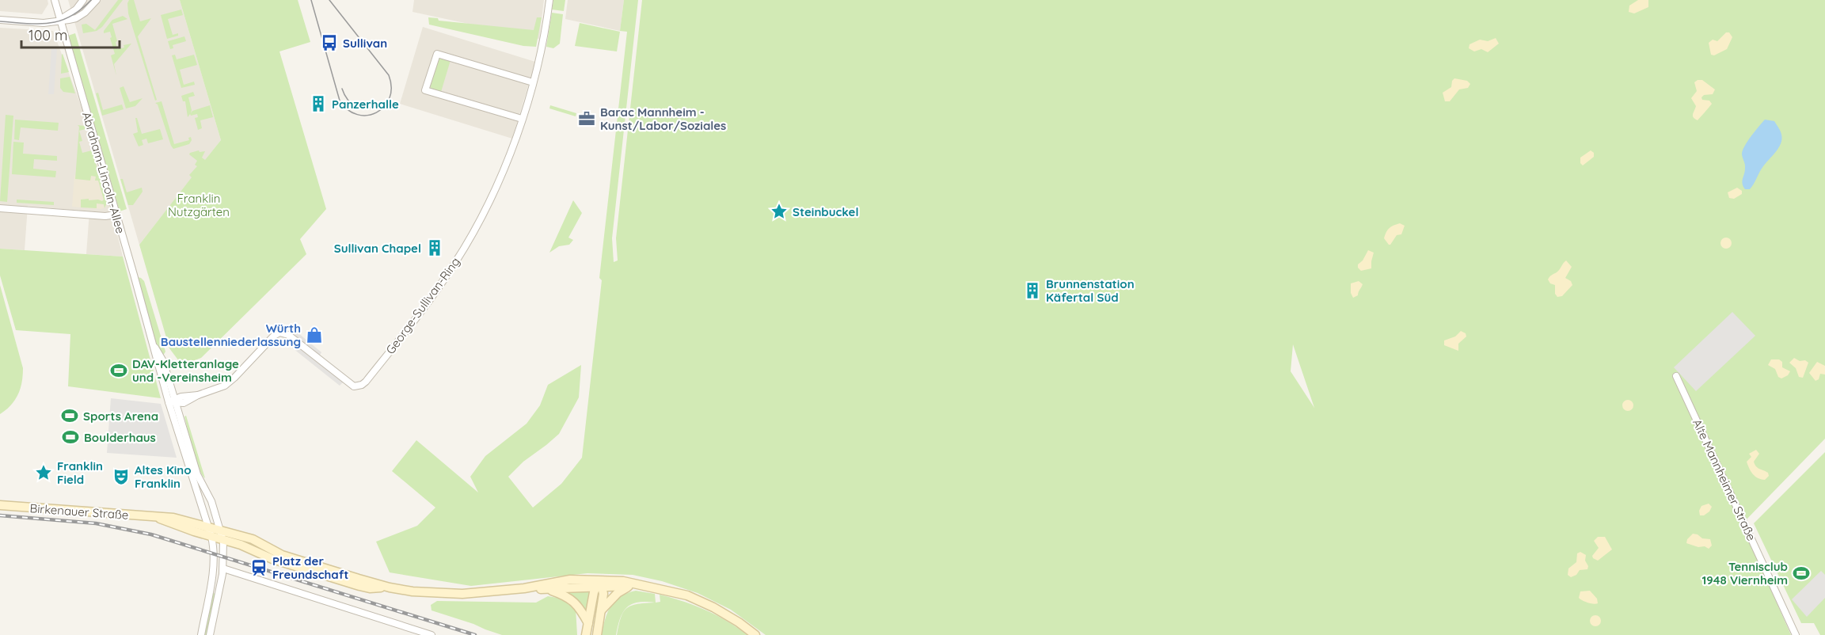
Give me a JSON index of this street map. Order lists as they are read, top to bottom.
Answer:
{
  "streets": {
    "street": [
      "Abraham-Lincoln-Allee",
      "George-Sullivan-Ring",
      "Alte Mannheimer Straße",
      "Birkenauer Straße"
    ]
  },
  "crossings": [
    ["Abraham-Lincoln-Allee", "George-Sullivan-Ring"],
    ["Abraham-Lincoln-Allee", "Birkenauer Straße"]
  ],
  "parks": ["Franklin Nutzgärten"],
  "places": {
    "bus stop": ["Sullivan"],
    "building": ["Panzerhalle", "Sullivan Chapel", "Brunnenstation Käfertal Süd"],
    "office": ["Barac Mannheim - Kunst/Labor/Soziales"],
    "place": ["Steinbuckel", "Franklin Field"],
    "shop": ["Würth Baustellenniederlassung"],
    "sports": [
      "DAV-Kletteranlage und -Vereinsheim",
      "Sports Arena",
      "Boulderhaus",
      "Tennisclub 1948 Viernheim"
    ],
    "theatre": ["Altes Kino Franklin"],
    "station": ["Platz der Freundschaft"]
  },
  "scale_bar": "100 m"
}
